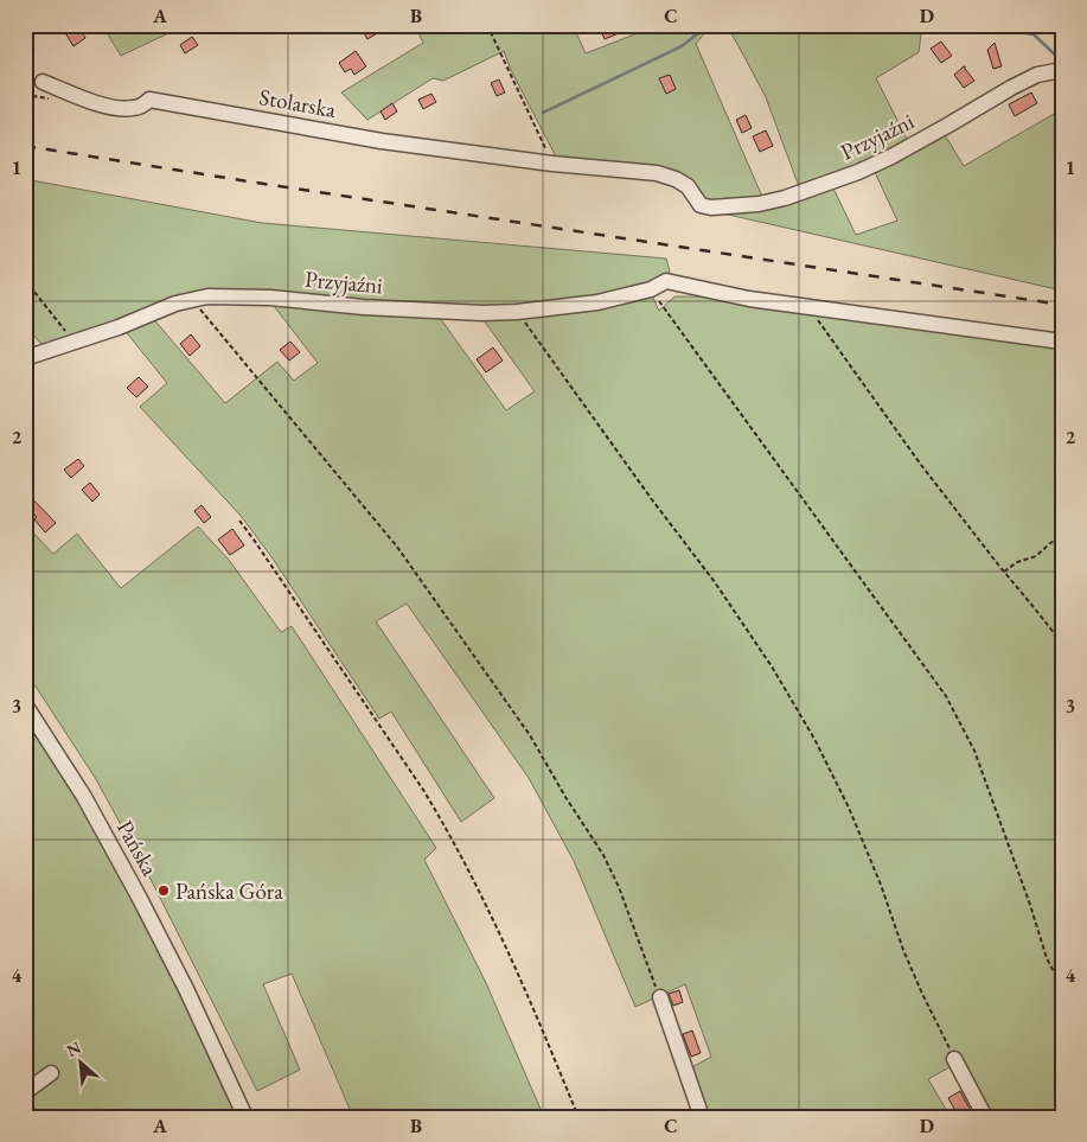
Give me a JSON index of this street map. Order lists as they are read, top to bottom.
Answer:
{
  "streets": {
    "street": ["Stolarska", "Przyjaźni", "Pańska"]
  },
  "crossings": [
    ["Stolarska", "Przyjaźni"]
  ],
  "places": ["Pańska Góra"],
  "north": "top left",
  "grid": {
    "columns": [
      "A",
      "B",
      "C",
      "D"
    ],
    "rows": [
      "1",
      "2",
      "3",
      "4"
    ]
  }
}
